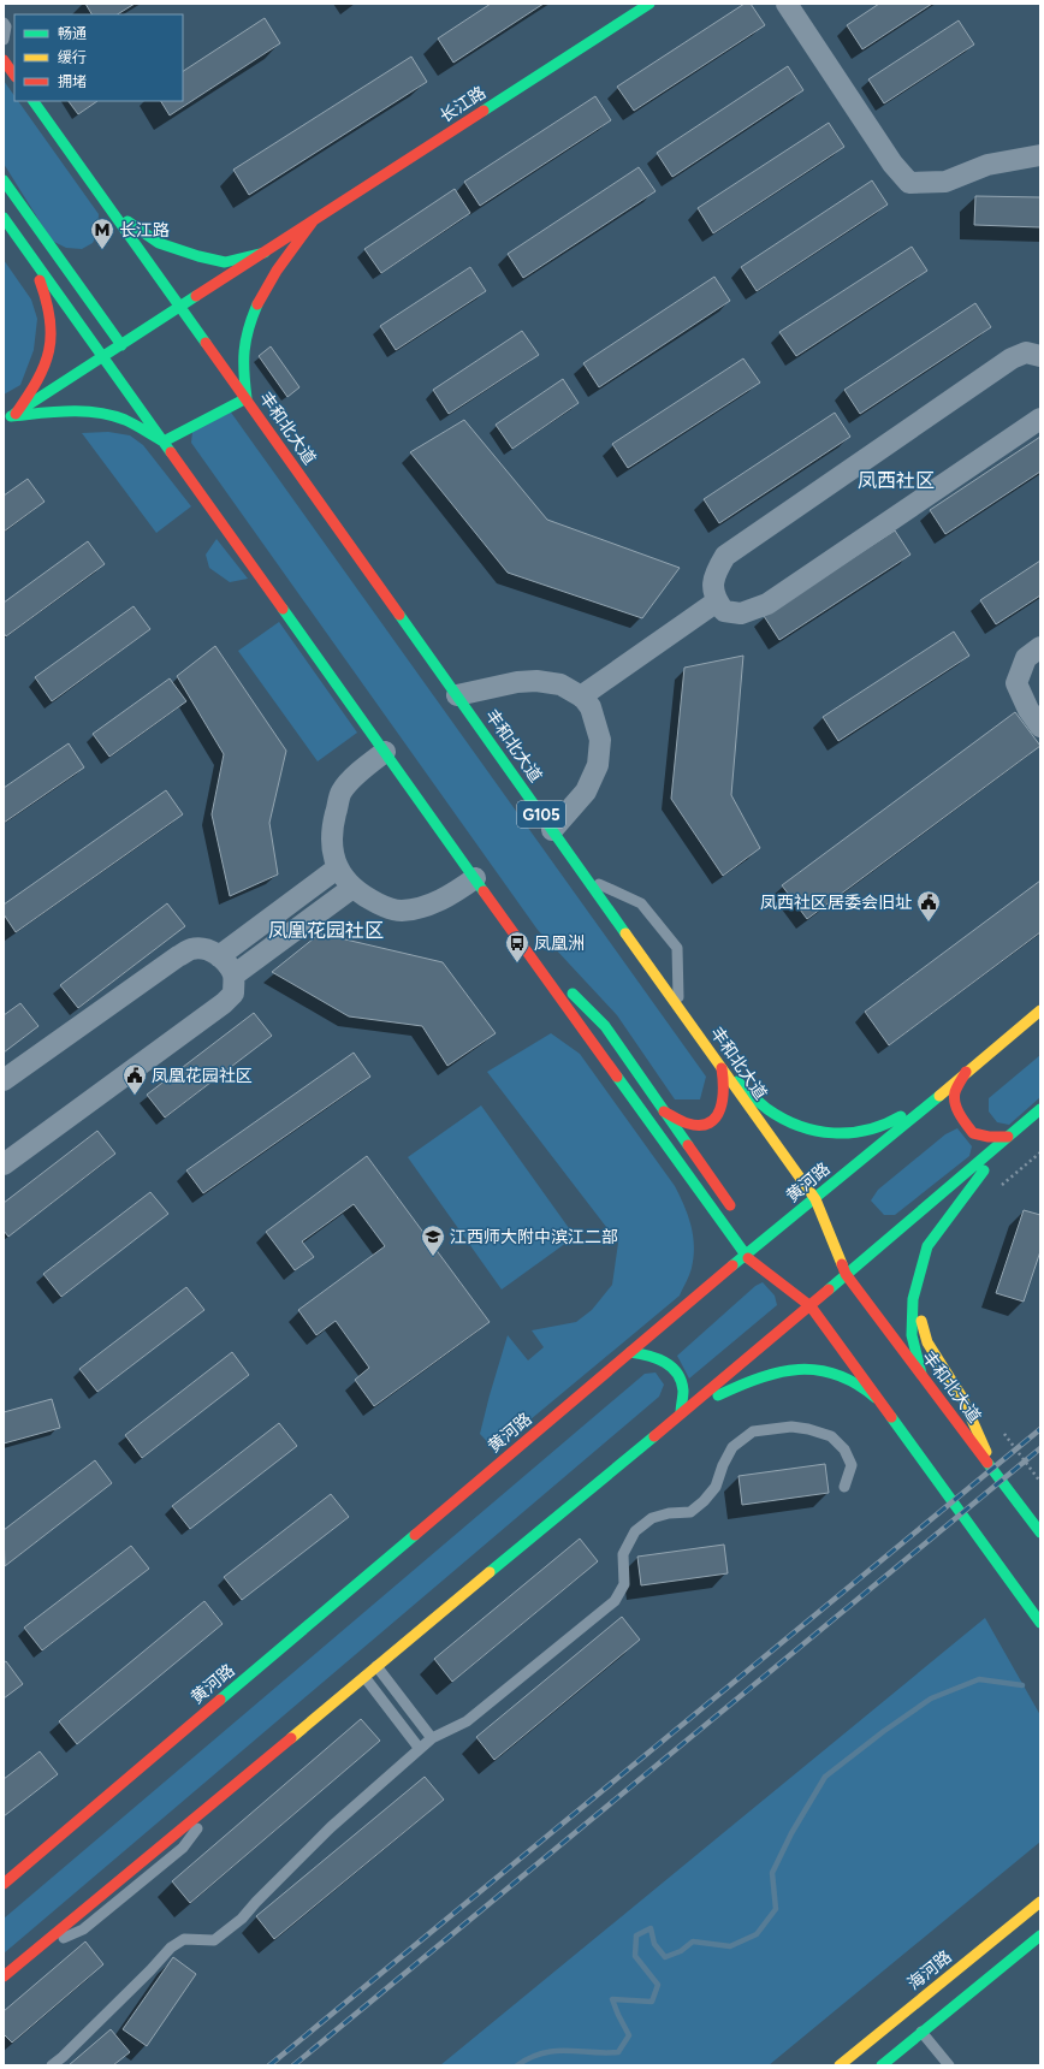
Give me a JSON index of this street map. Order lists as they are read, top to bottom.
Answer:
{
  "streets": {
    "main road": [
      "长江路",
      "丰和北大道",
      "G105",
      "黄河路",
      "海河路"
    ]
  },
  "crossings": [
    ["长江路", "丰和北大道"],
    ["丰和北大道", "黄河路"]
  ],
  "districts": ["凤西社区", "凤凰花园社区"],
  "places": {
    "metro station": ["长江路"],
    "public building": ["凤西社区居委会旧址", "凤凰花园社区"],
    "bus stop": ["凤凰洲"],
    "school or university": ["江西师大附中滨江二部"]
  },
  "legend": ["畅通", "缓行", "拥堵"]
}
